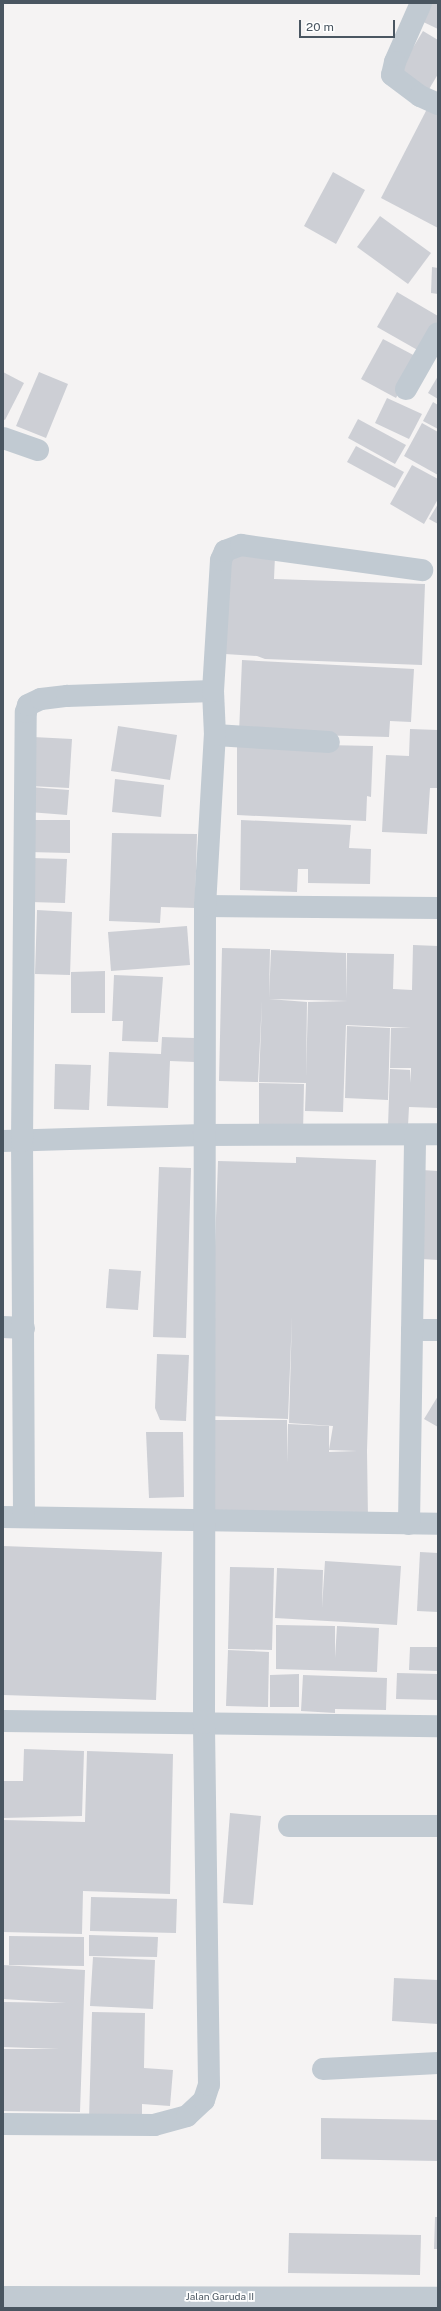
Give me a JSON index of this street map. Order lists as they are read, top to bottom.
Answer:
{
  "streets": {
    "street": ["Jalan Garuda II"]
  },
  "scale_bar": "20 m"
}
